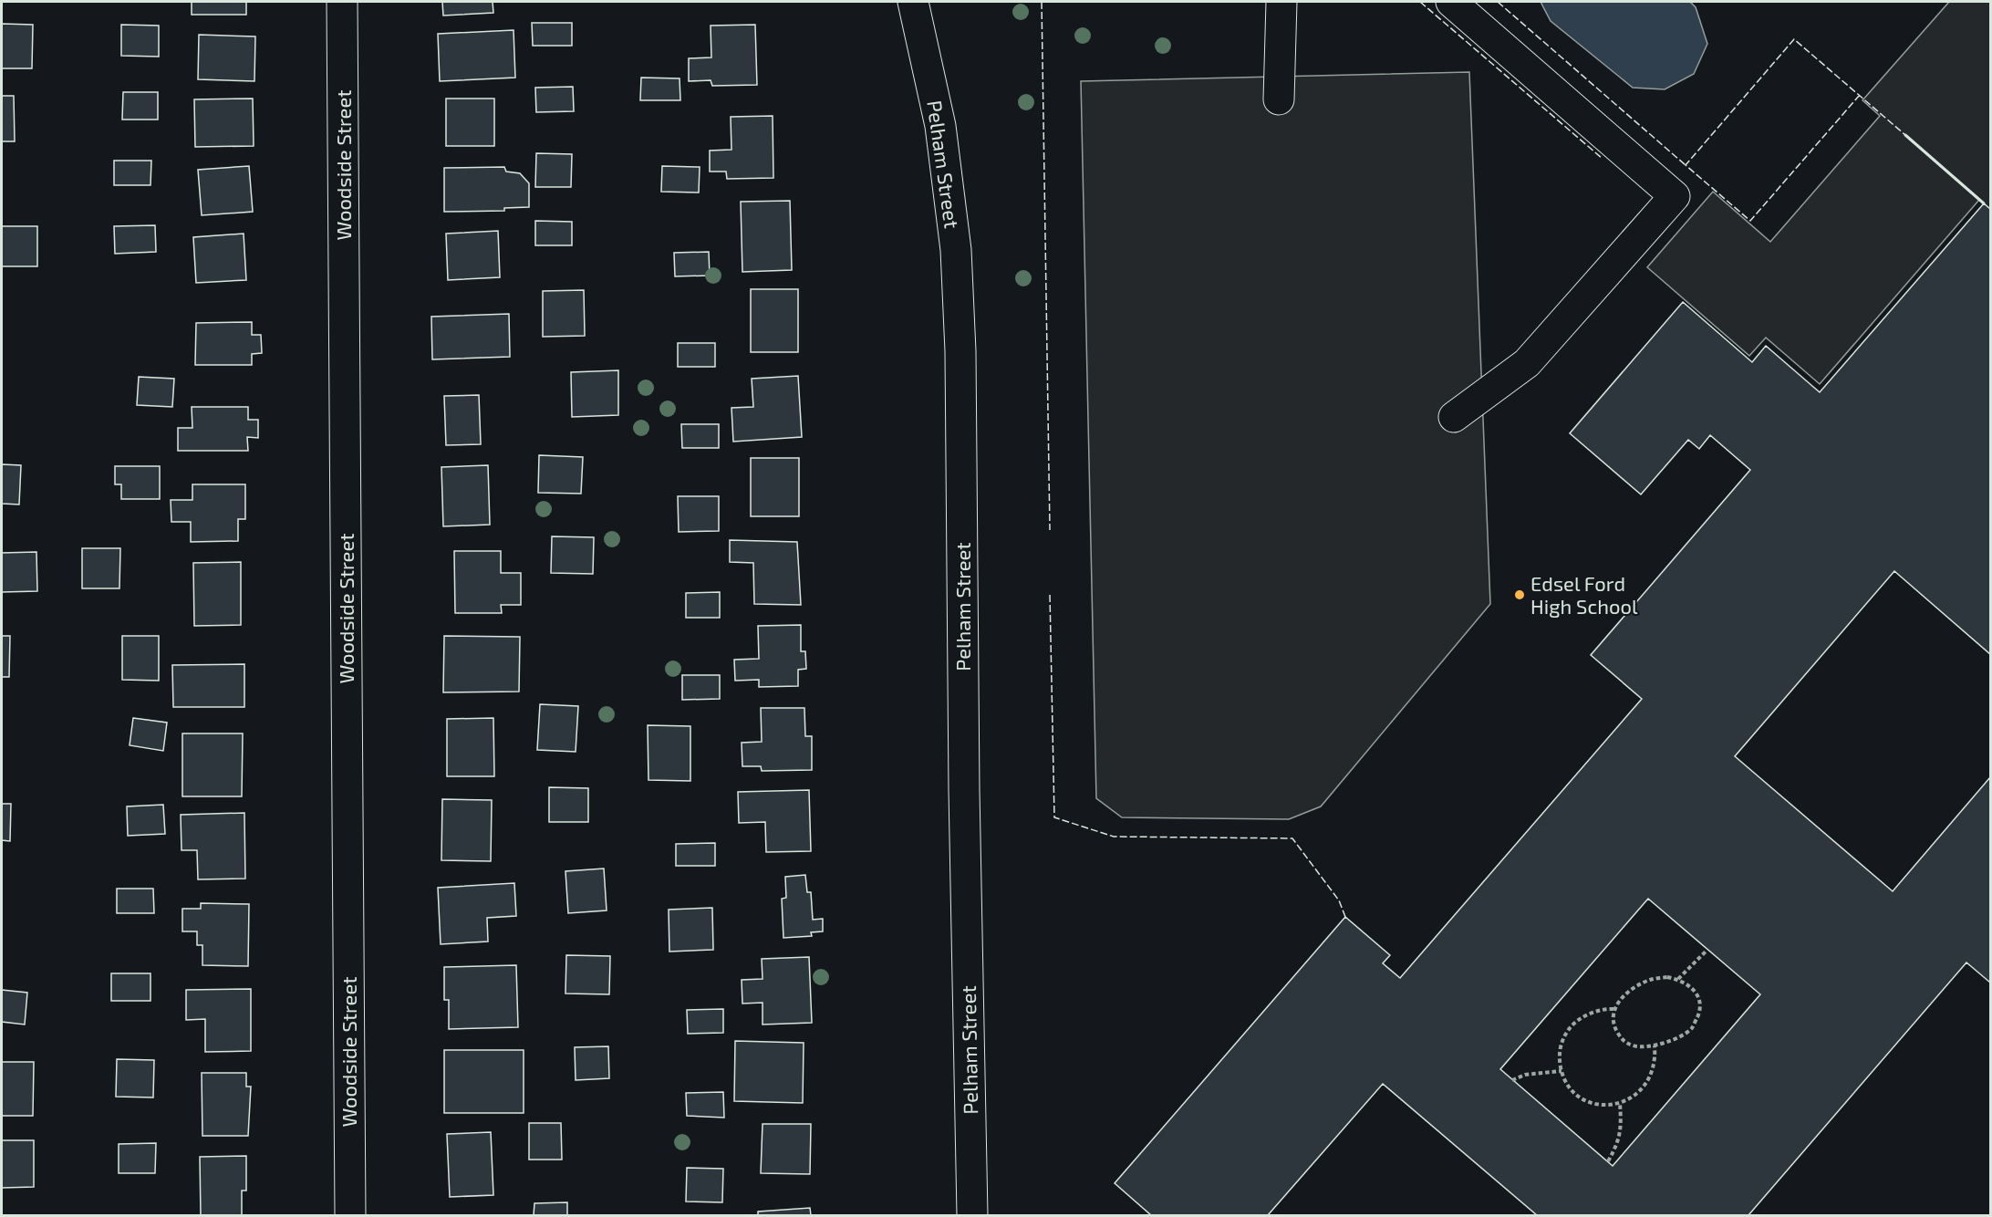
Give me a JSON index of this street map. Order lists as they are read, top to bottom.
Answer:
{
  "streets": {
    "street": ["Pelham Street", "Woodside Street"]
  },
  "places": ["Edsel Ford High School"]
}
